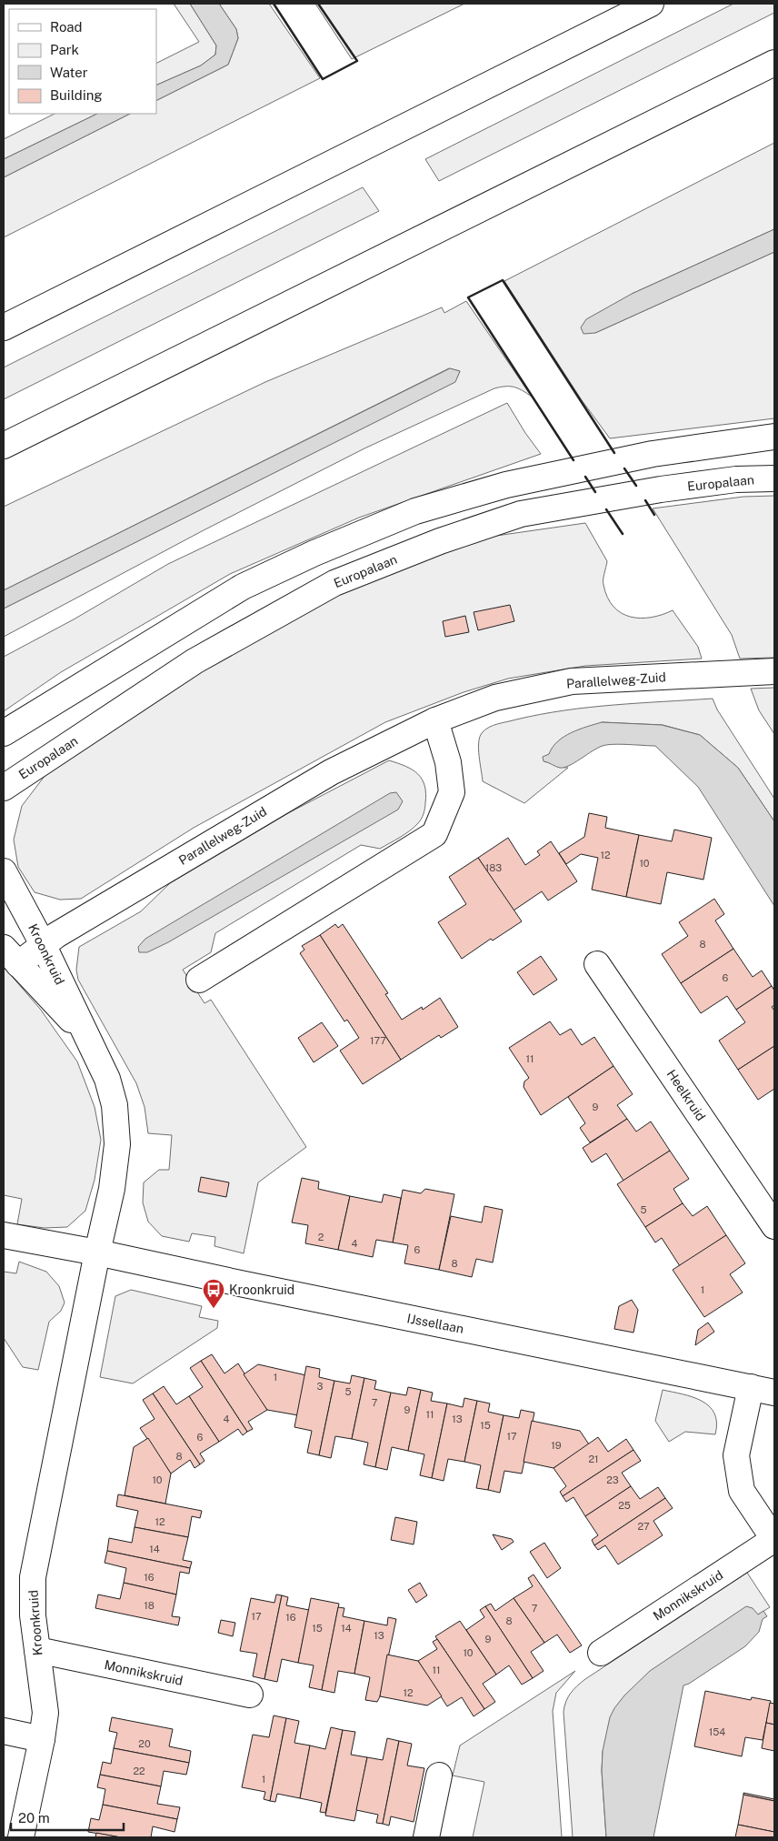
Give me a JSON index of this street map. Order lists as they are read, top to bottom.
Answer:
{
  "streets": {
    "main road": [
      "Europalaan",
      "Parallelweg-Zuid",
      "Kroonkruid",
      "Heelkruid",
      "IJssellaan",
      "Monnikskruid"
    ]
  },
  "crossings": [
    ["Parallelweg-Zuid", "Kroonkruid"],
    ["Kroonkruid", "IJssellaan"],
    ["Kroonkruid", "Monnikskruid"]
  ],
  "places": {
    "bus stop": ["Kroonkruid"]
  },
  "house_numbers": [
    "12",
    "10",
    "183",
    "8",
    "6",
    "177",
    "11",
    "9",
    "5",
    "2",
    "4",
    "6",
    "8",
    "1",
    "1",
    "3",
    "5",
    "7",
    "9",
    "11",
    "4",
    "13",
    "15",
    "17",
    "6",
    "19",
    "8",
    "21",
    "10",
    "23",
    "25",
    "12",
    "27",
    "14",
    "16",
    "18",
    "7",
    "17",
    "16",
    "8",
    "15",
    "14",
    "13",
    "9",
    "10",
    "11",
    "12",
    "154",
    "20",
    "22",
    "1"
  ],
  "legend": [
    "Road",
    "Park",
    "Water",
    "Building"
  ],
  "scale_bar": "20 m"
}
